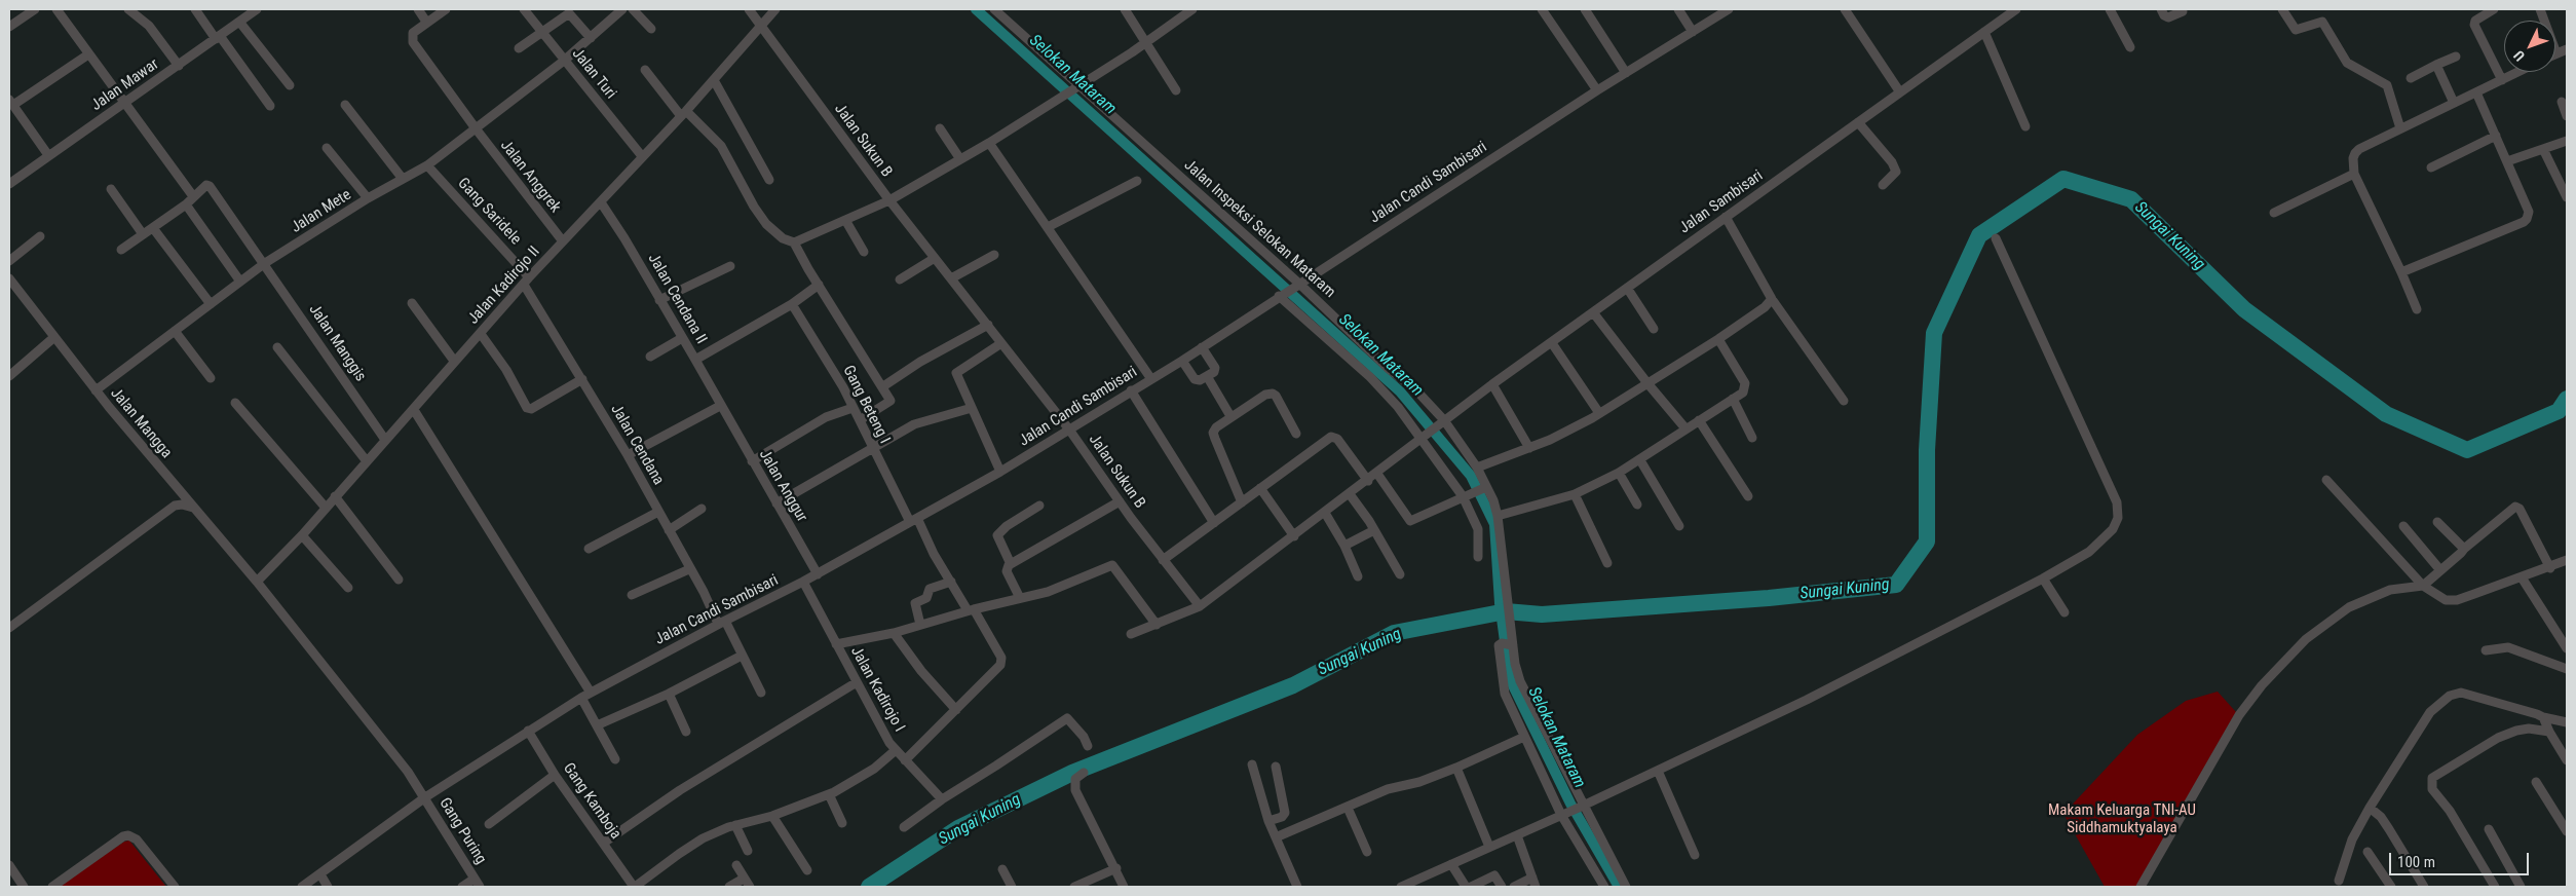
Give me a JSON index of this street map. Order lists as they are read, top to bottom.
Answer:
{
  "streets": {
    "street": [
      "Jalan Turi",
      "Jalan Mawar",
      "Jalan Sukun B",
      "Jalan Anggrek",
      "Jalan Candi Sambisari",
      "Jalan Sambisari",
      "Jalan Mete",
      "Gang Saridele",
      "Jalan Inspeksi Selokan Mataram",
      "Jalan Kadirojo II",
      "Jalan Cendana II",
      "Jalan Manggis",
      "Gang Beteng I",
      "Jalan Mangga",
      "Jalan Cendana",
      "Jalan Anggur",
      "Jalan Kadirojo I",
      "Gang Kamboja",
      "Gang Puring"
    ]
  },
  "crossings": [
    ["Jalan Turi", "Jalan Mete"],
    ["Jalan Turi", "Jalan Kadirojo II"],
    ["Jalan Sukun B", "Jalan Candi Sambisari"],
    ["Jalan Sukun B", "Jalan Kadirojo II"],
    ["Jalan Anggrek", "Jalan Mete"],
    ["Jalan Anggrek", "Jalan Kadirojo II"],
    ["Jalan Candi Sambisari", "Jalan Inspeksi Selokan Mataram"],
    ["Jalan Candi Sambisari", "Gang Beteng I"],
    ["Jalan Candi Sambisari", "Jalan Cendana"],
    ["Jalan Candi Sambisari", "Jalan Anggur"],
    ["Jalan Candi Sambisari", "Jalan Kadirojo I"],
    ["Jalan Candi Sambisari", "Gang Kamboja"],
    ["Jalan Candi Sambisari", "Gang Puring"],
    ["Jalan Sambisari", "Jalan Inspeksi Selokan Mataram"],
    ["Jalan Mete", "Gang Saridele"],
    ["Jalan Mete", "Jalan Manggis"],
    ["Jalan Mete", "Jalan Mangga"],
    ["Gang Saridele", "Jalan Kadirojo II"],
    ["Gang Saridele", "Jalan Cendana"],
    ["Jalan Kadirojo II", "Jalan Cendana II"],
    ["Jalan Kadirojo II", "Jalan Manggis"],
    ["Jalan Kadirojo II", "Jalan Mangga"],
    ["Jalan Kadirojo II", "Jalan Cendana"],
    ["Jalan Kadirojo II", "Gang Puring"],
    ["Jalan Cendana II", "Jalan Anggur"],
    ["Jalan Mangga", "Gang Puring"]
  ],
  "water": ["Selokan Mataram", "Sungai Kuning"],
  "parks": ["Makam Keluarga TNI-AU Siddhamuktyalaya"],
  "scale_bar": "100 m",
  "north": "bottom left"
}
